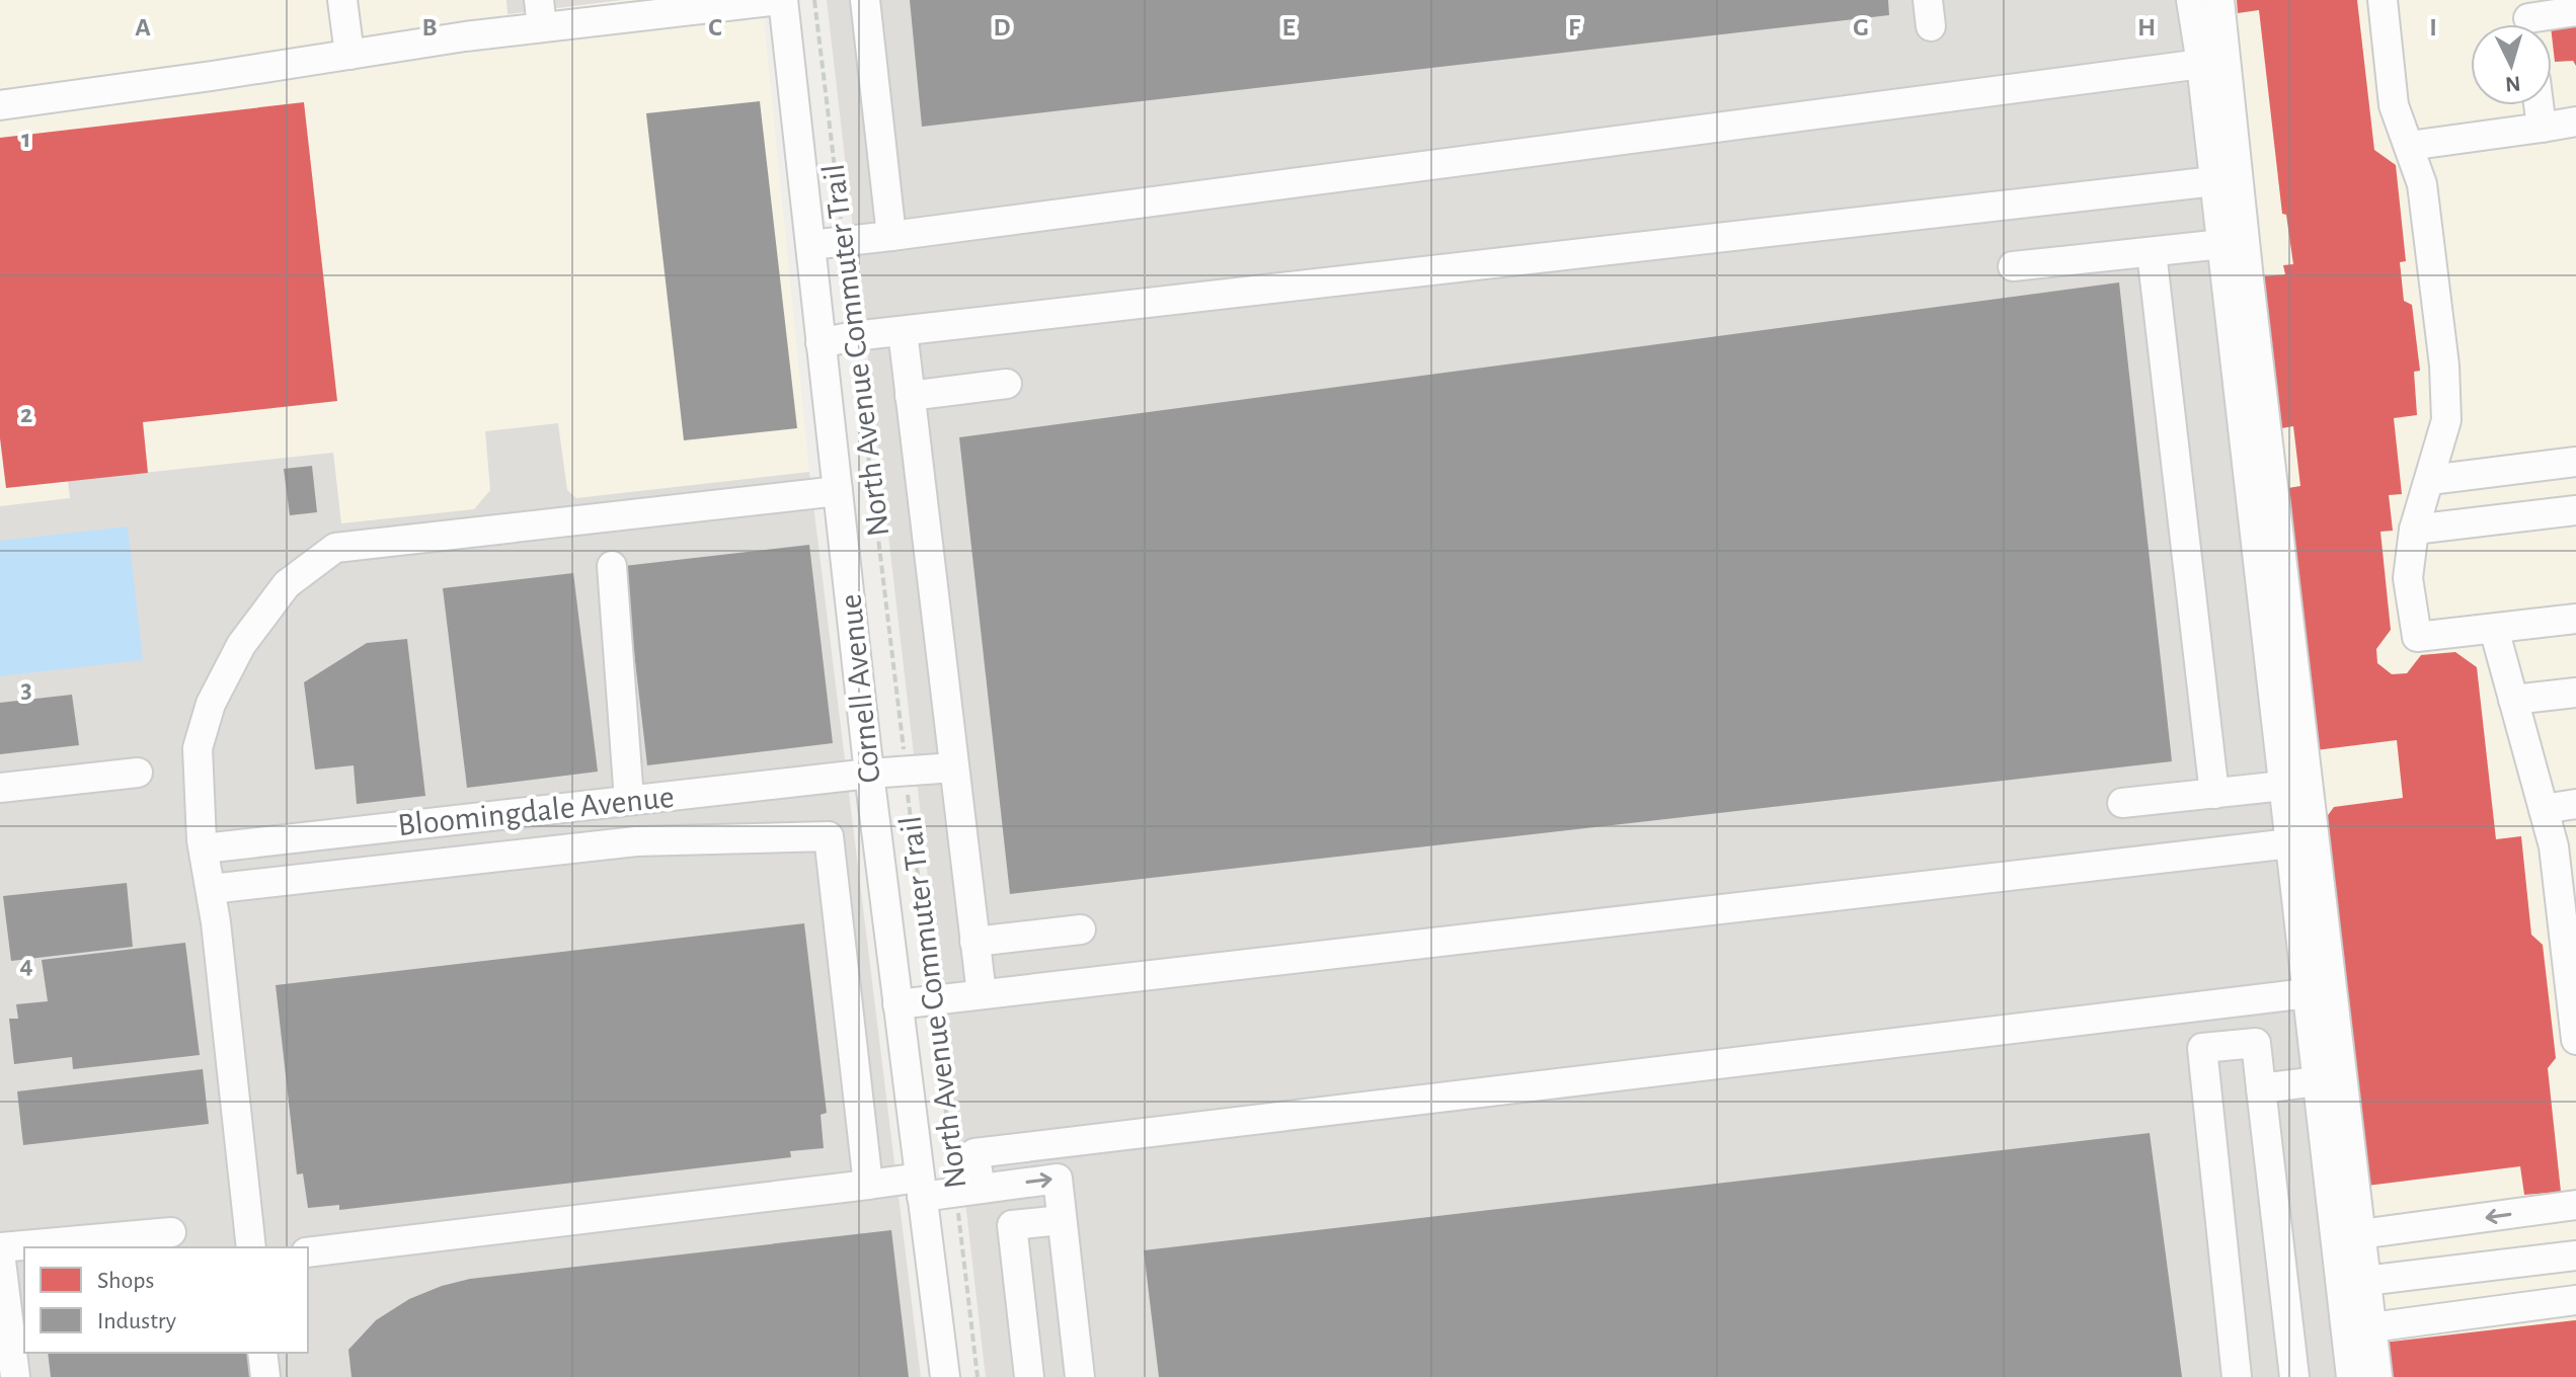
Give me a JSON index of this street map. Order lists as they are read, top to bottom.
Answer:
{
  "streets": {
    "street": ["Cornell Avenue", "Bloomingdale Avenue"],
    "path": ["North Avenue Commuter Trail"]
  },
  "crossings": [
    ["North Avenue Commuter Trail", "Bloomingdale Avenue"],
    ["Cornell Avenue", "Bloomingdale Avenue"]
  ],
  "legend": ["Shops", "Industry"],
  "north": "bottom",
  "grid": {
    "columns": [
      "A",
      "B",
      "C",
      "D",
      "E",
      "F",
      "G",
      "H",
      "I"
    ],
    "rows": [
      "1",
      "2",
      "3",
      "4"
    ]
  }
}
